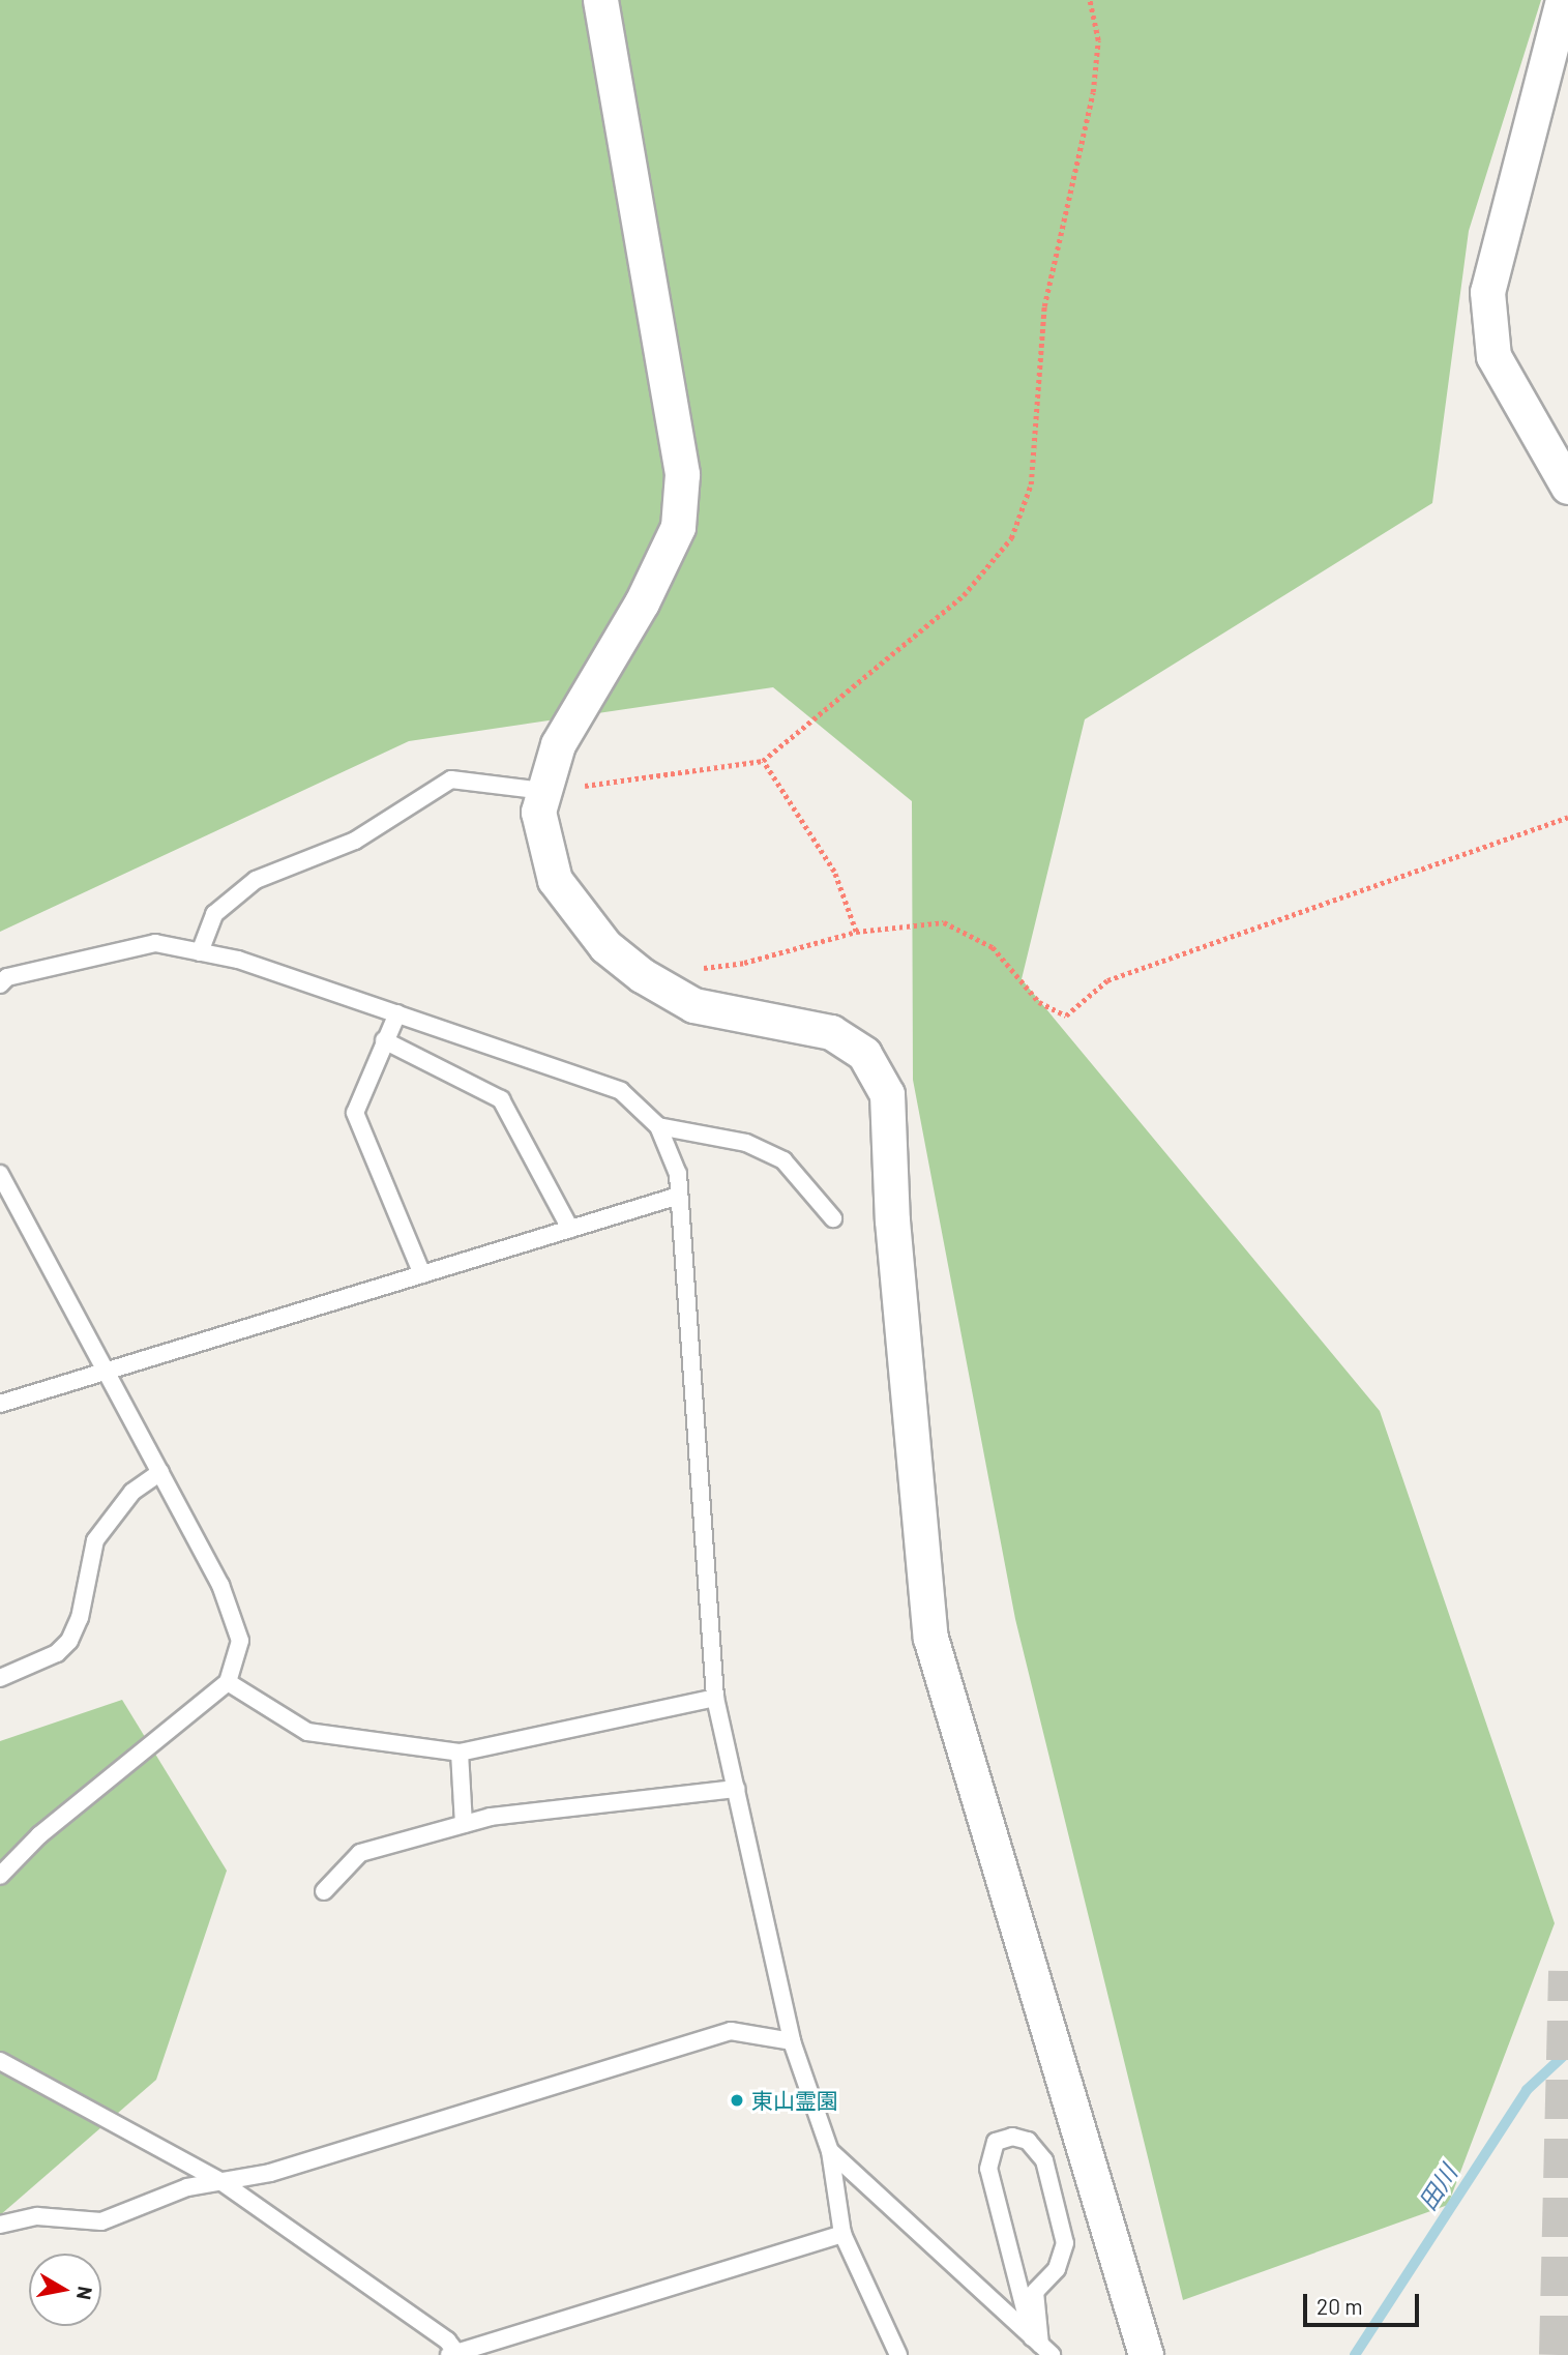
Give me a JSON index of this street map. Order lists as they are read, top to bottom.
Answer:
{
  "water": ["田川"],
  "places": ["東山霊園"],
  "scale_bar": "20 m",
  "north": "right"
}
